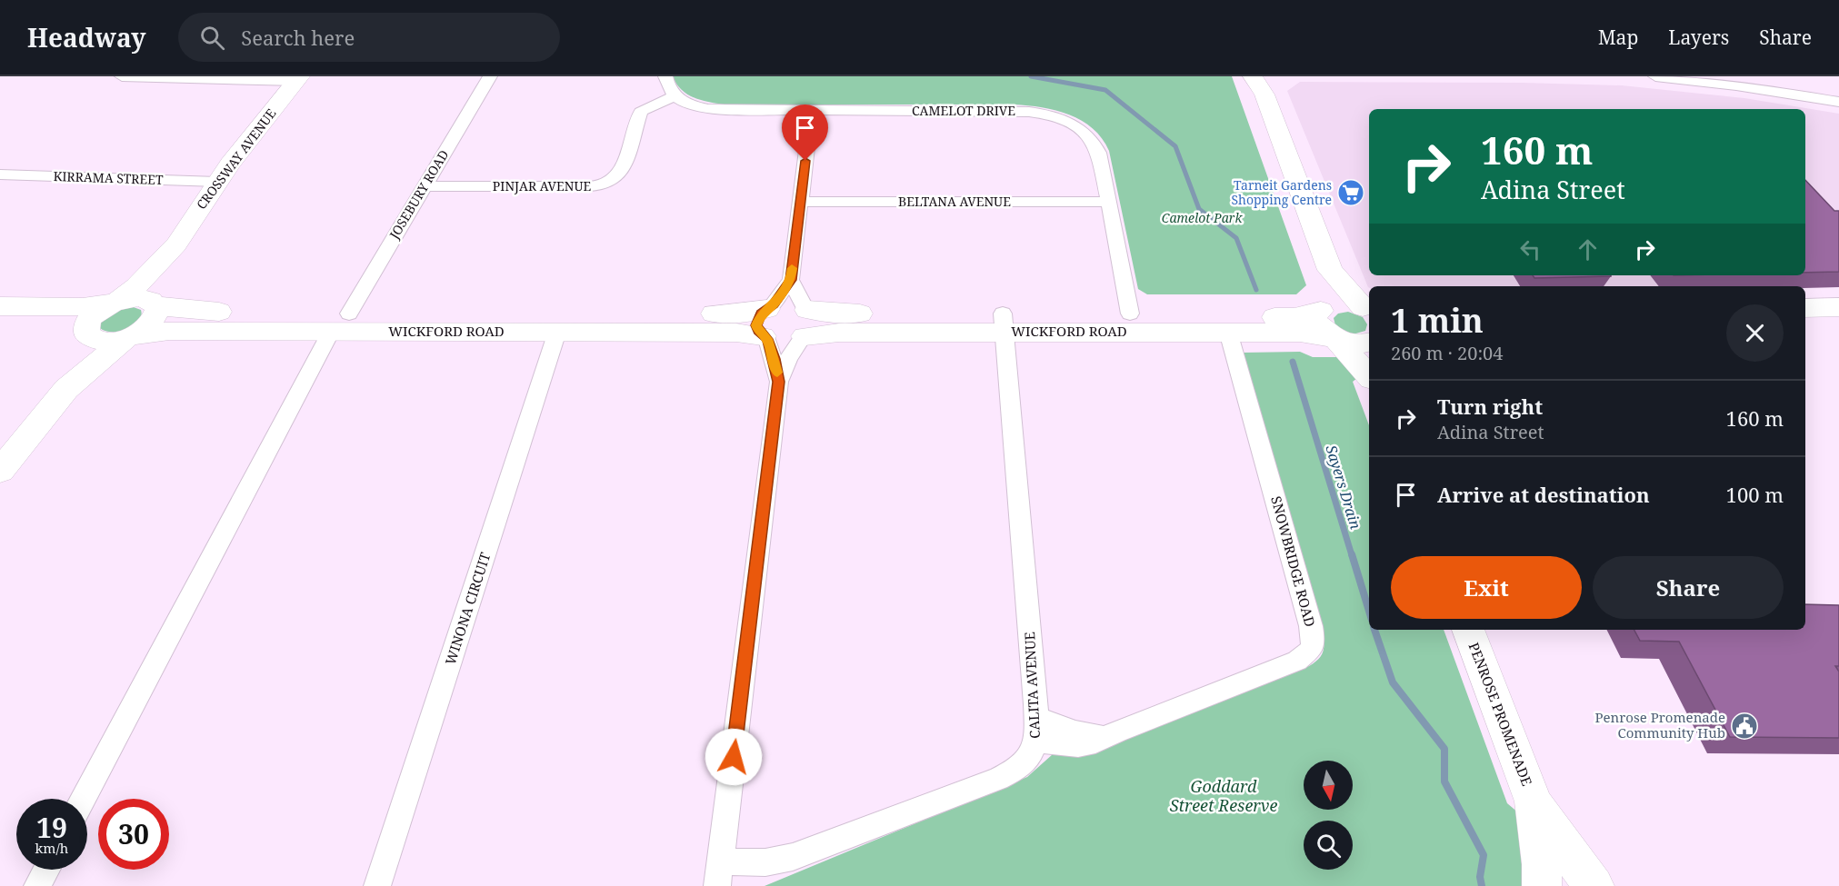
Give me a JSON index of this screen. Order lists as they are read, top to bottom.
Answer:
{
  "streets": {
    "street": [
      "CAMELOT DRIVE",
      "CROSSWAY AVENUE",
      "KIRRAMA STREET",
      "PINJAR AVENUE",
      "JOSEBURY ROAD",
      "BELTANA AVENUE",
      "WICKFORD ROAD",
      "SNOWBRIDGE ROAD",
      "WINONA CIRCUIT",
      "CALITA AVENUE",
      "PENROSE PROMENADE"
    ]
  },
  "crossings": [
    ["CAMELOT DRIVE", "PINJAR AVENUE"],
    ["CAMELOT DRIVE", "BELTANA AVENUE"],
    ["CAMELOT DRIVE", "WICKFORD ROAD"],
    ["CROSSWAY AVENUE", "KIRRAMA STREET"],
    ["CROSSWAY AVENUE", "WICKFORD ROAD"],
    ["PINJAR AVENUE", "JOSEBURY ROAD"],
    ["JOSEBURY ROAD", "WICKFORD ROAD"],
    ["WICKFORD ROAD", "SNOWBRIDGE ROAD"],
    ["WICKFORD ROAD", "WINONA CIRCUIT"],
    ["WICKFORD ROAD", "CALITA AVENUE"],
    ["SNOWBRIDGE ROAD", "CALITA AVENUE"]
  ],
  "water": ["Sayers Drain"],
  "parks": ["Camelot Park", "Goddard Street Reserve"],
  "places": {
    "supermarket": ["Tarneit Gardens Shopping Centre"],
    "public building": ["Penrose Promenade Community Hub"]
  },
  "north": "bottom",
  "page": {
    "header": "Headway",
    "search": "Search here",
    "nav": ["Map", "Layers", "Share"],
    "turn": ["160 m", "Adina Street"],
    "heading": ["1 min", "260 m · 20:04"],
    "list": [
      {
        "name": "Turn right",
        "note": "Adina Street",
        "value": "160 m"
      },
      {
        "name": "Arrive at destination",
        "value": "100 m"
      }
    ],
    "buttons": ["Exit", "Share"],
    "speed": "19 km/h",
    "limit": "30"
  }
}
